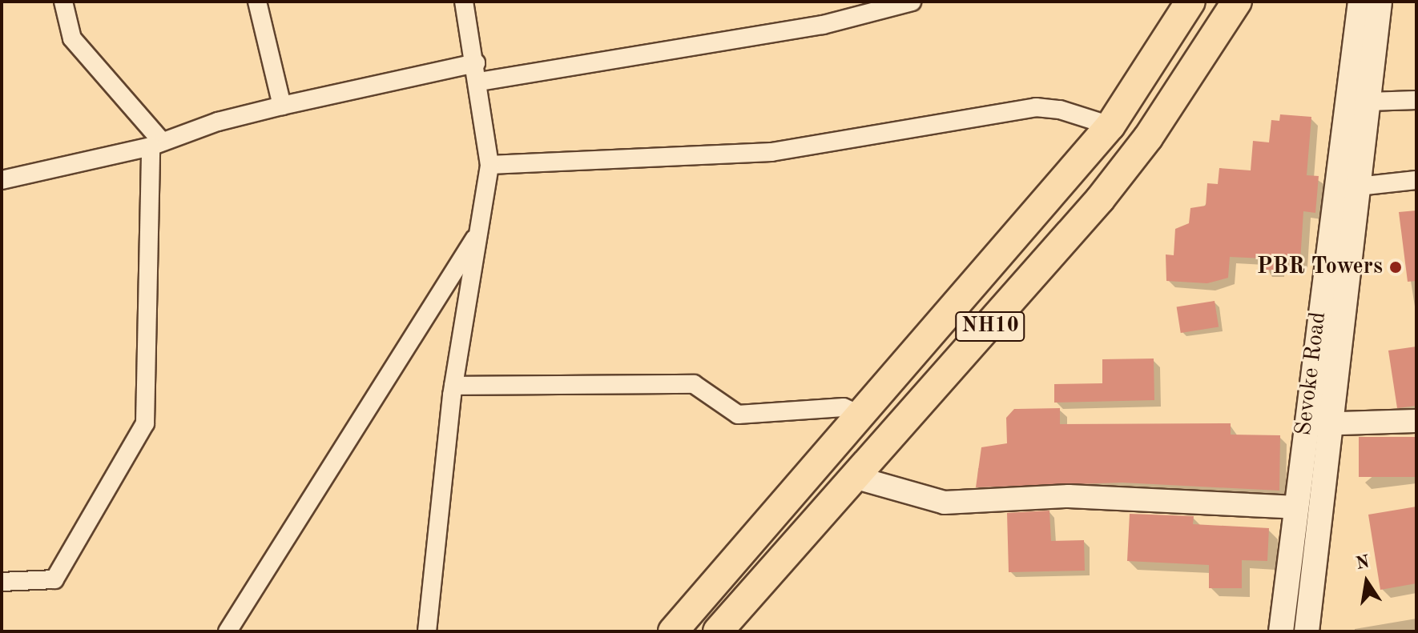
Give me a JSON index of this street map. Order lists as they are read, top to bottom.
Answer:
{
  "streets": {
    "highway": ["NH10"],
    "main road": ["Sevoke Road"]
  },
  "places": ["PBR Towers"],
  "north": "top"
}
